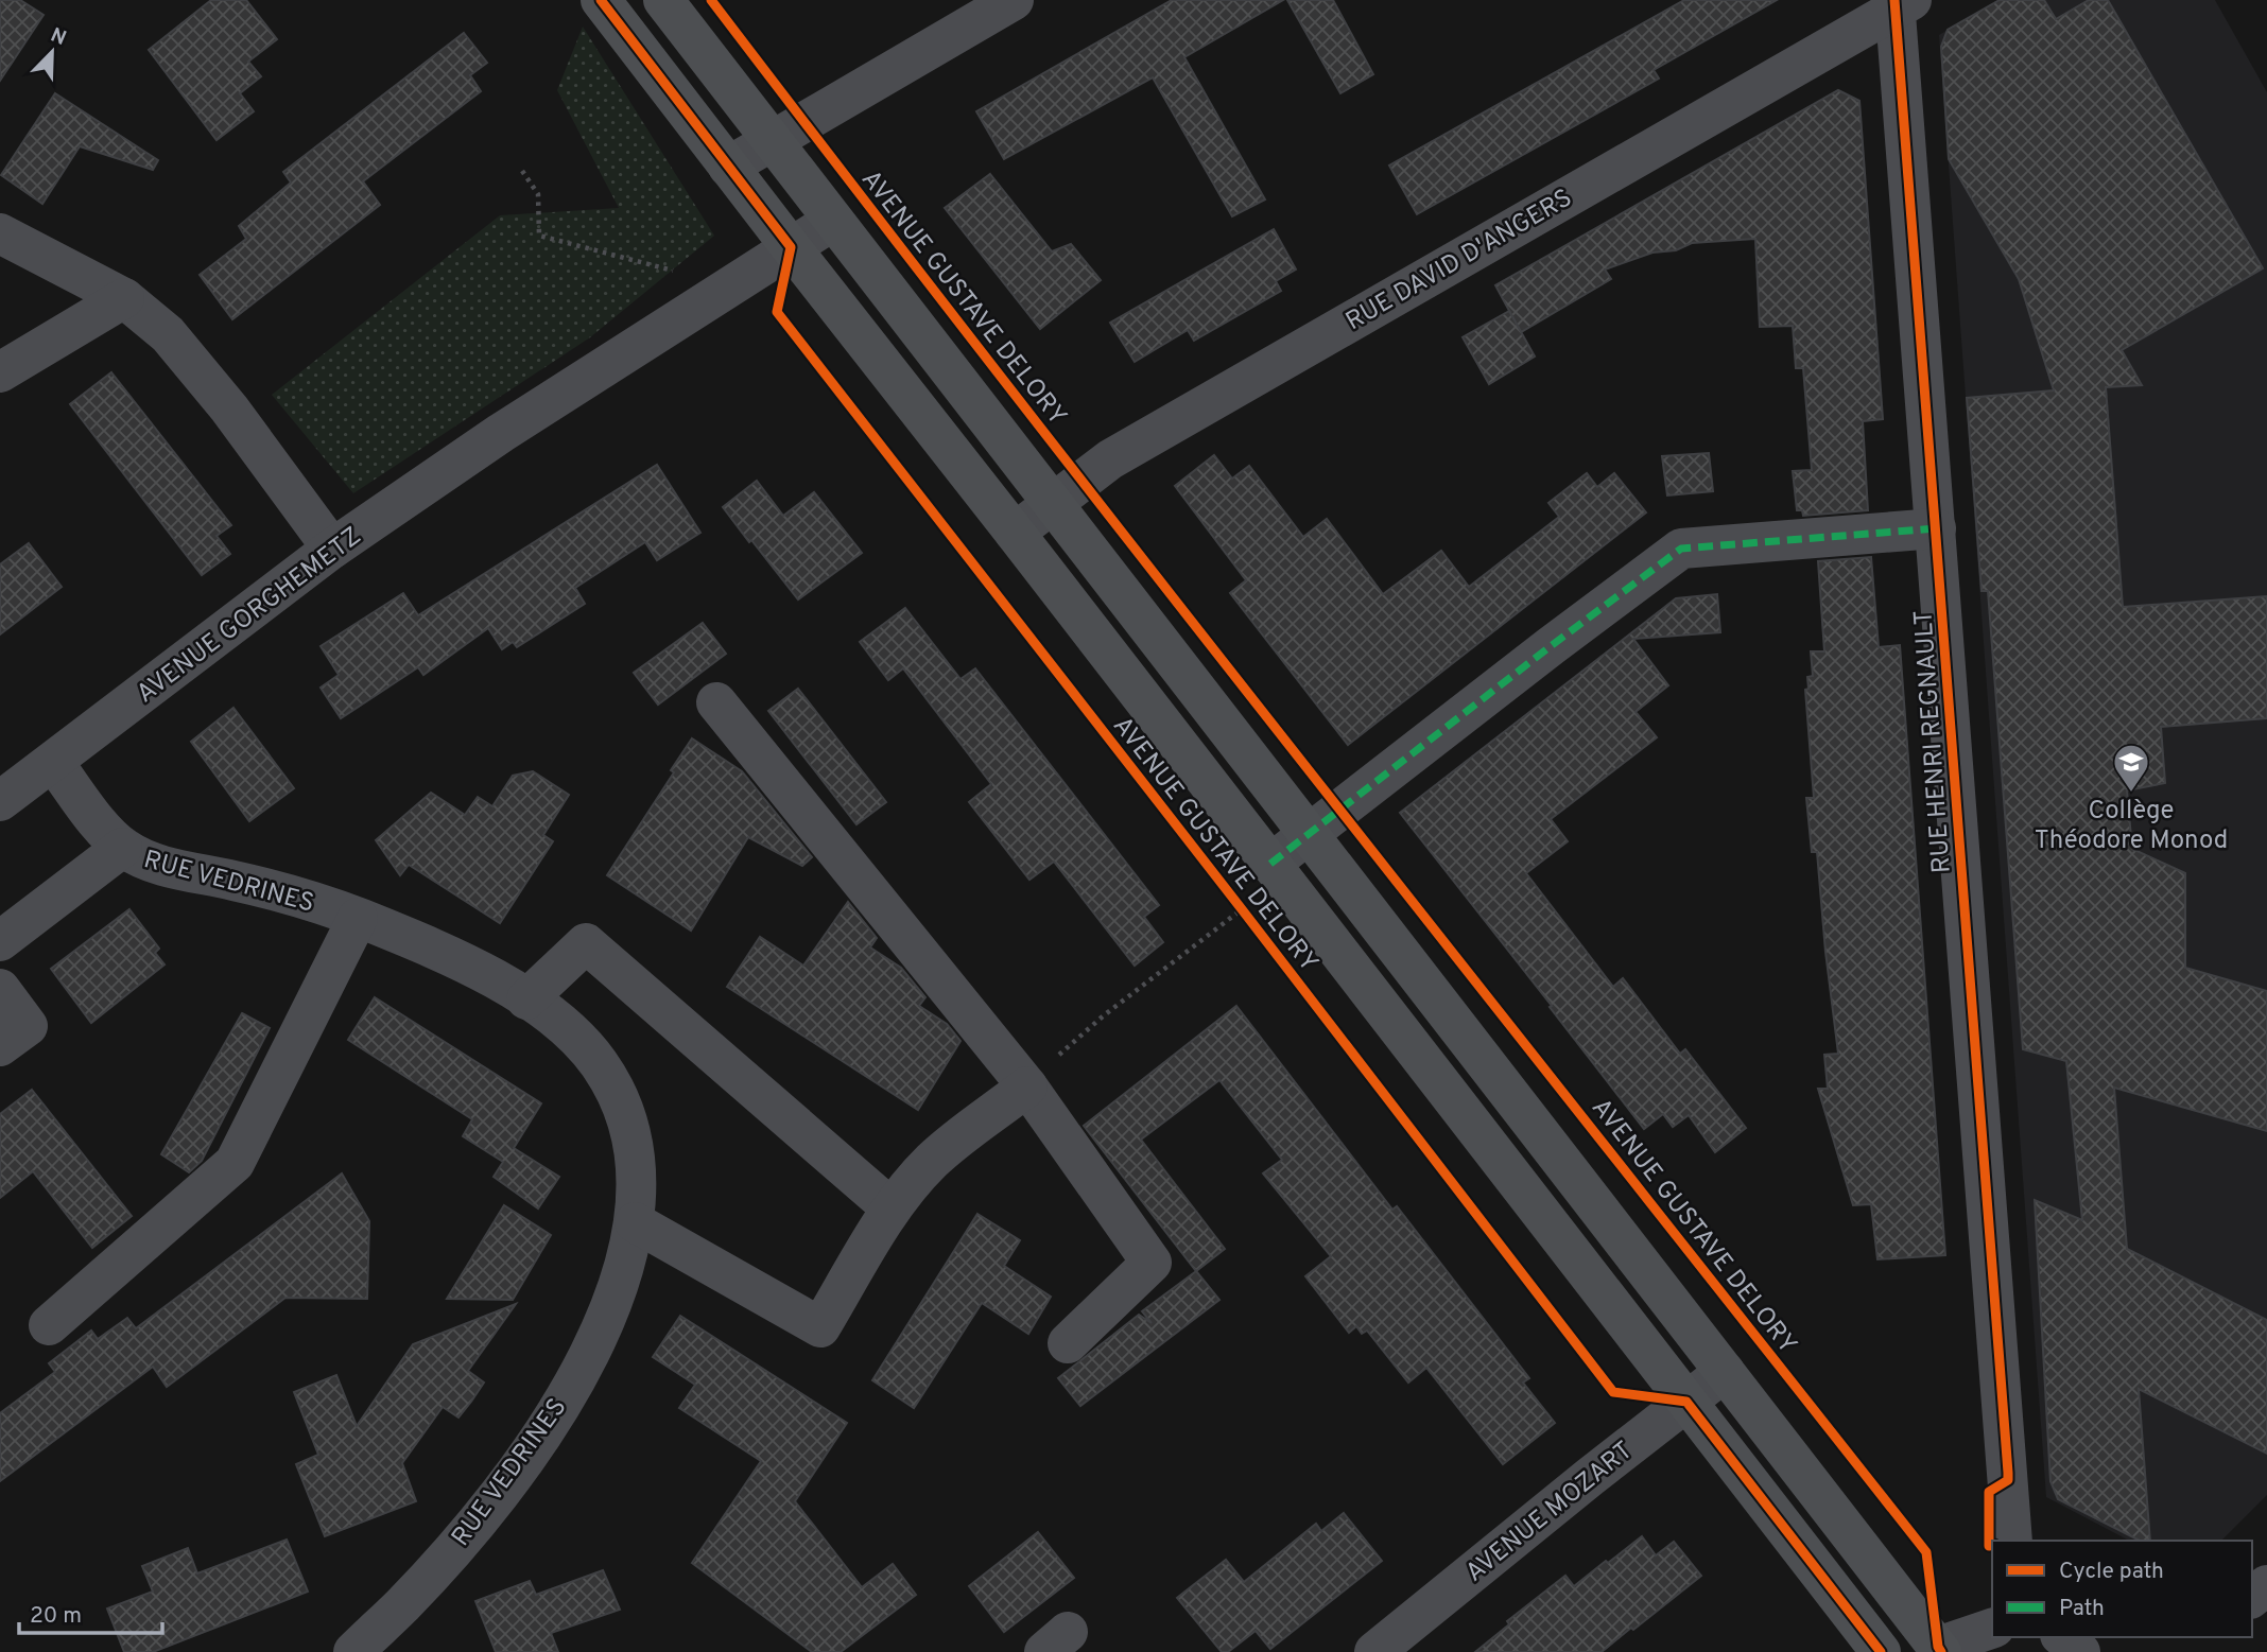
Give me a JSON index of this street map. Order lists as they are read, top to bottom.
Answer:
{
  "streets": {
    "main road": ["AVENUE GUSTAVE DELORY"],
    "street": [
      "RUE DAVID D'ANGERS",
      "AVENUE GORGHEMETZ",
      "RUE HENRI REGNAULT",
      "RUE VEDRINES",
      "AVENUE MOZART"
    ]
  },
  "crossings": [
    ["RUE DAVID D'ANGERS", "AVENUE GUSTAVE DELORY"],
    ["RUE DAVID D'ANGERS", "RUE HENRI REGNAULT"],
    ["AVENUE GUSTAVE DELORY", "AVENUE GORGHEMETZ"],
    ["AVENUE GUSTAVE DELORY", "AVENUE MOZART"],
    ["AVENUE GORGHEMETZ", "RUE VEDRINES"]
  ],
  "places": {
    "school or university": ["Collège Théodore Monod"]
  },
  "legend": ["Cycle path", "Path"],
  "scale_bar": "20 m",
  "north": "top right"
}
